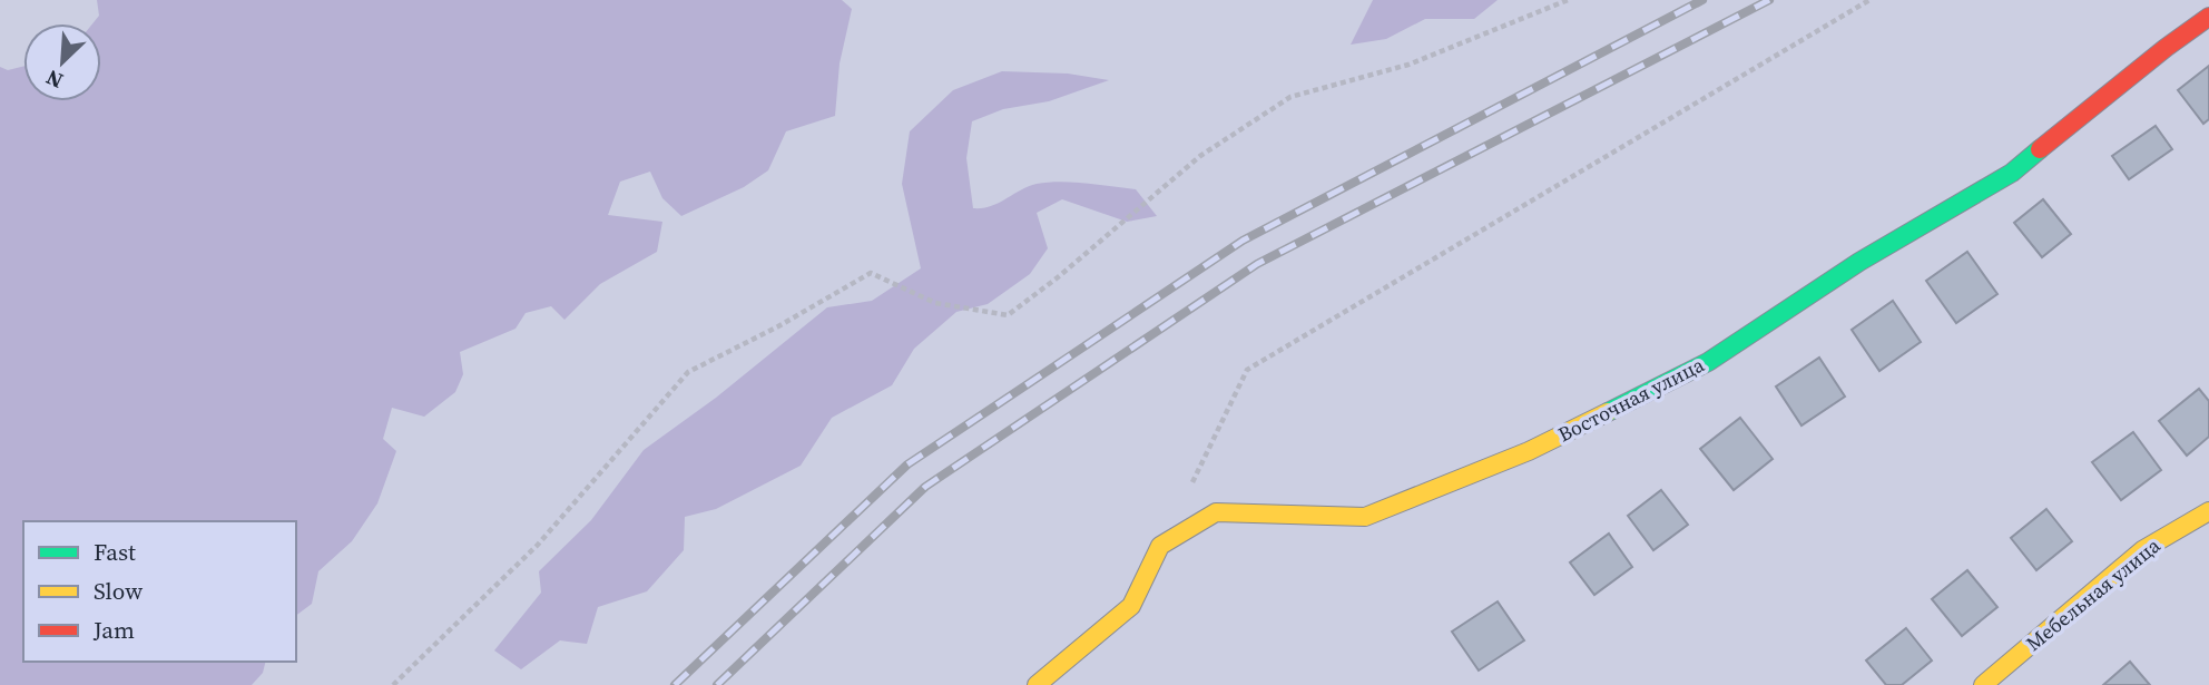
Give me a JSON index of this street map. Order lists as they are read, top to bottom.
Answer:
{
  "streets": {
    "street": ["Восточная улица", "Мебельная улица"]
  },
  "legend": ["Fast", "Slow", "Jam"],
  "north": "bottom left"
}
